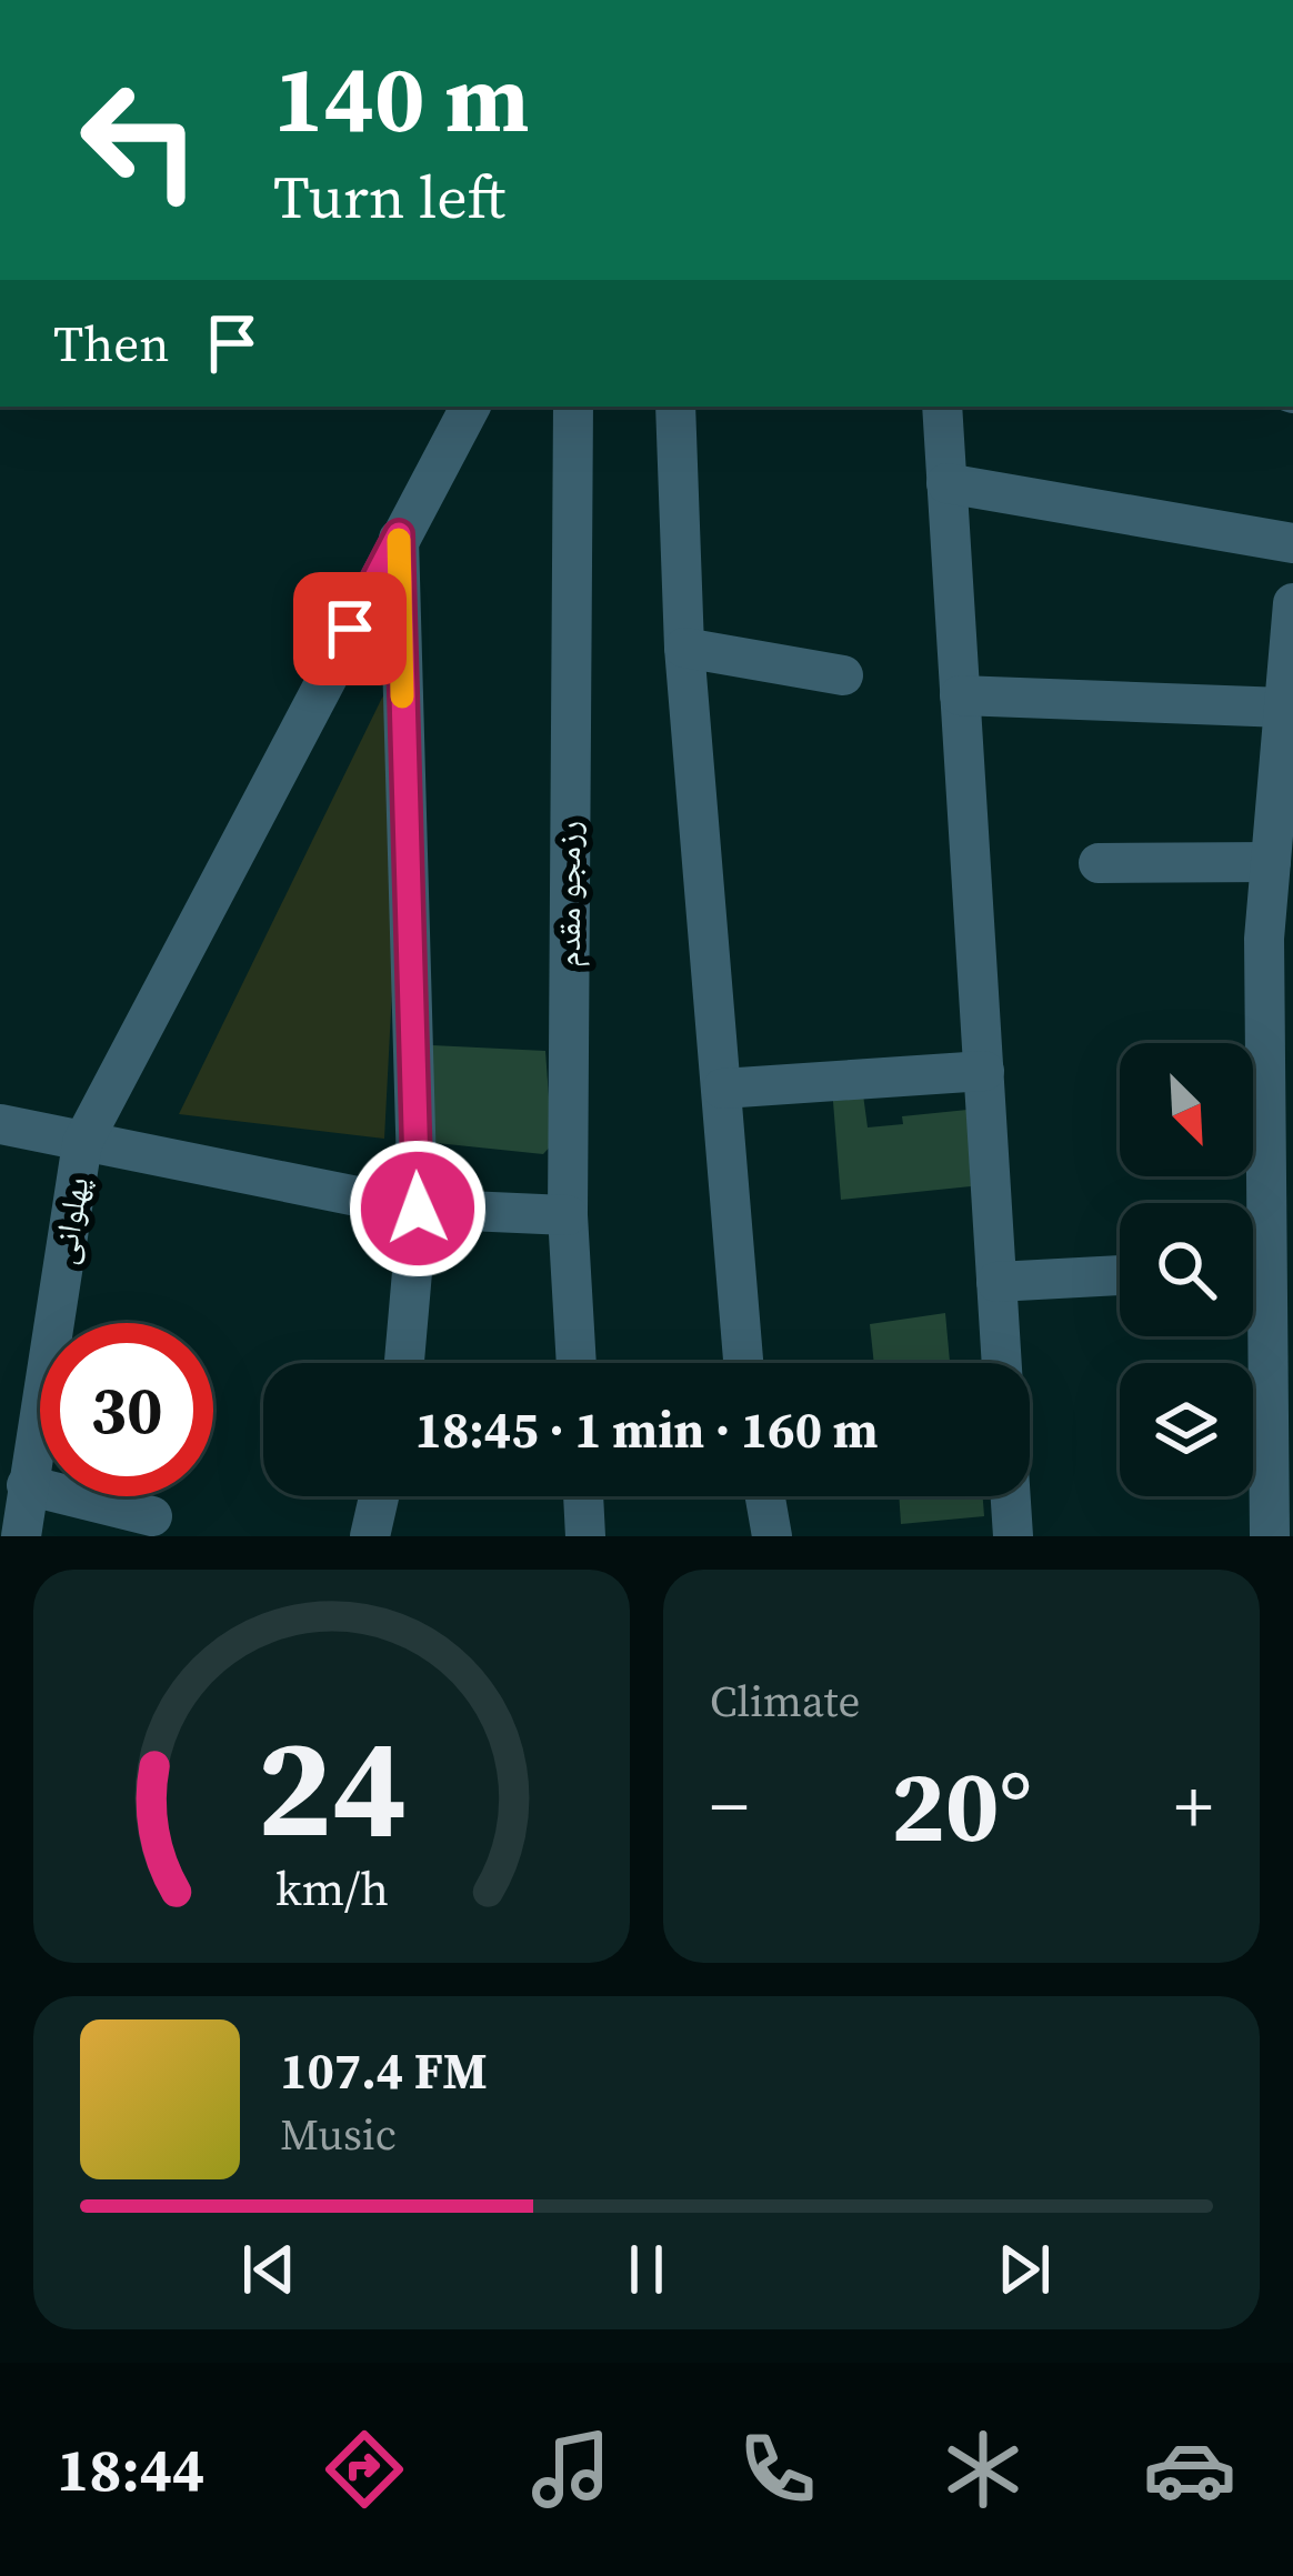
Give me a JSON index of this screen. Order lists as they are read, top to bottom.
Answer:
{
  "streets": {
    "street": ["رزمجو مقدم", "پهلوانی"]
  },
  "north": "bottom right",
  "page": {
    "turn": ["140 m", "Turn left"],
    "then": "Then",
    "limit": "30",
    "trip": "18:45 · 1 min · 160 m",
    "tile": "Climate",
    "heat": ["−", "20°", "+"],
    "song": ["107.4 FM", "Music"],
    "tabs": "18:44",
    "gauge": ["24", "km/h"]
  }
}
